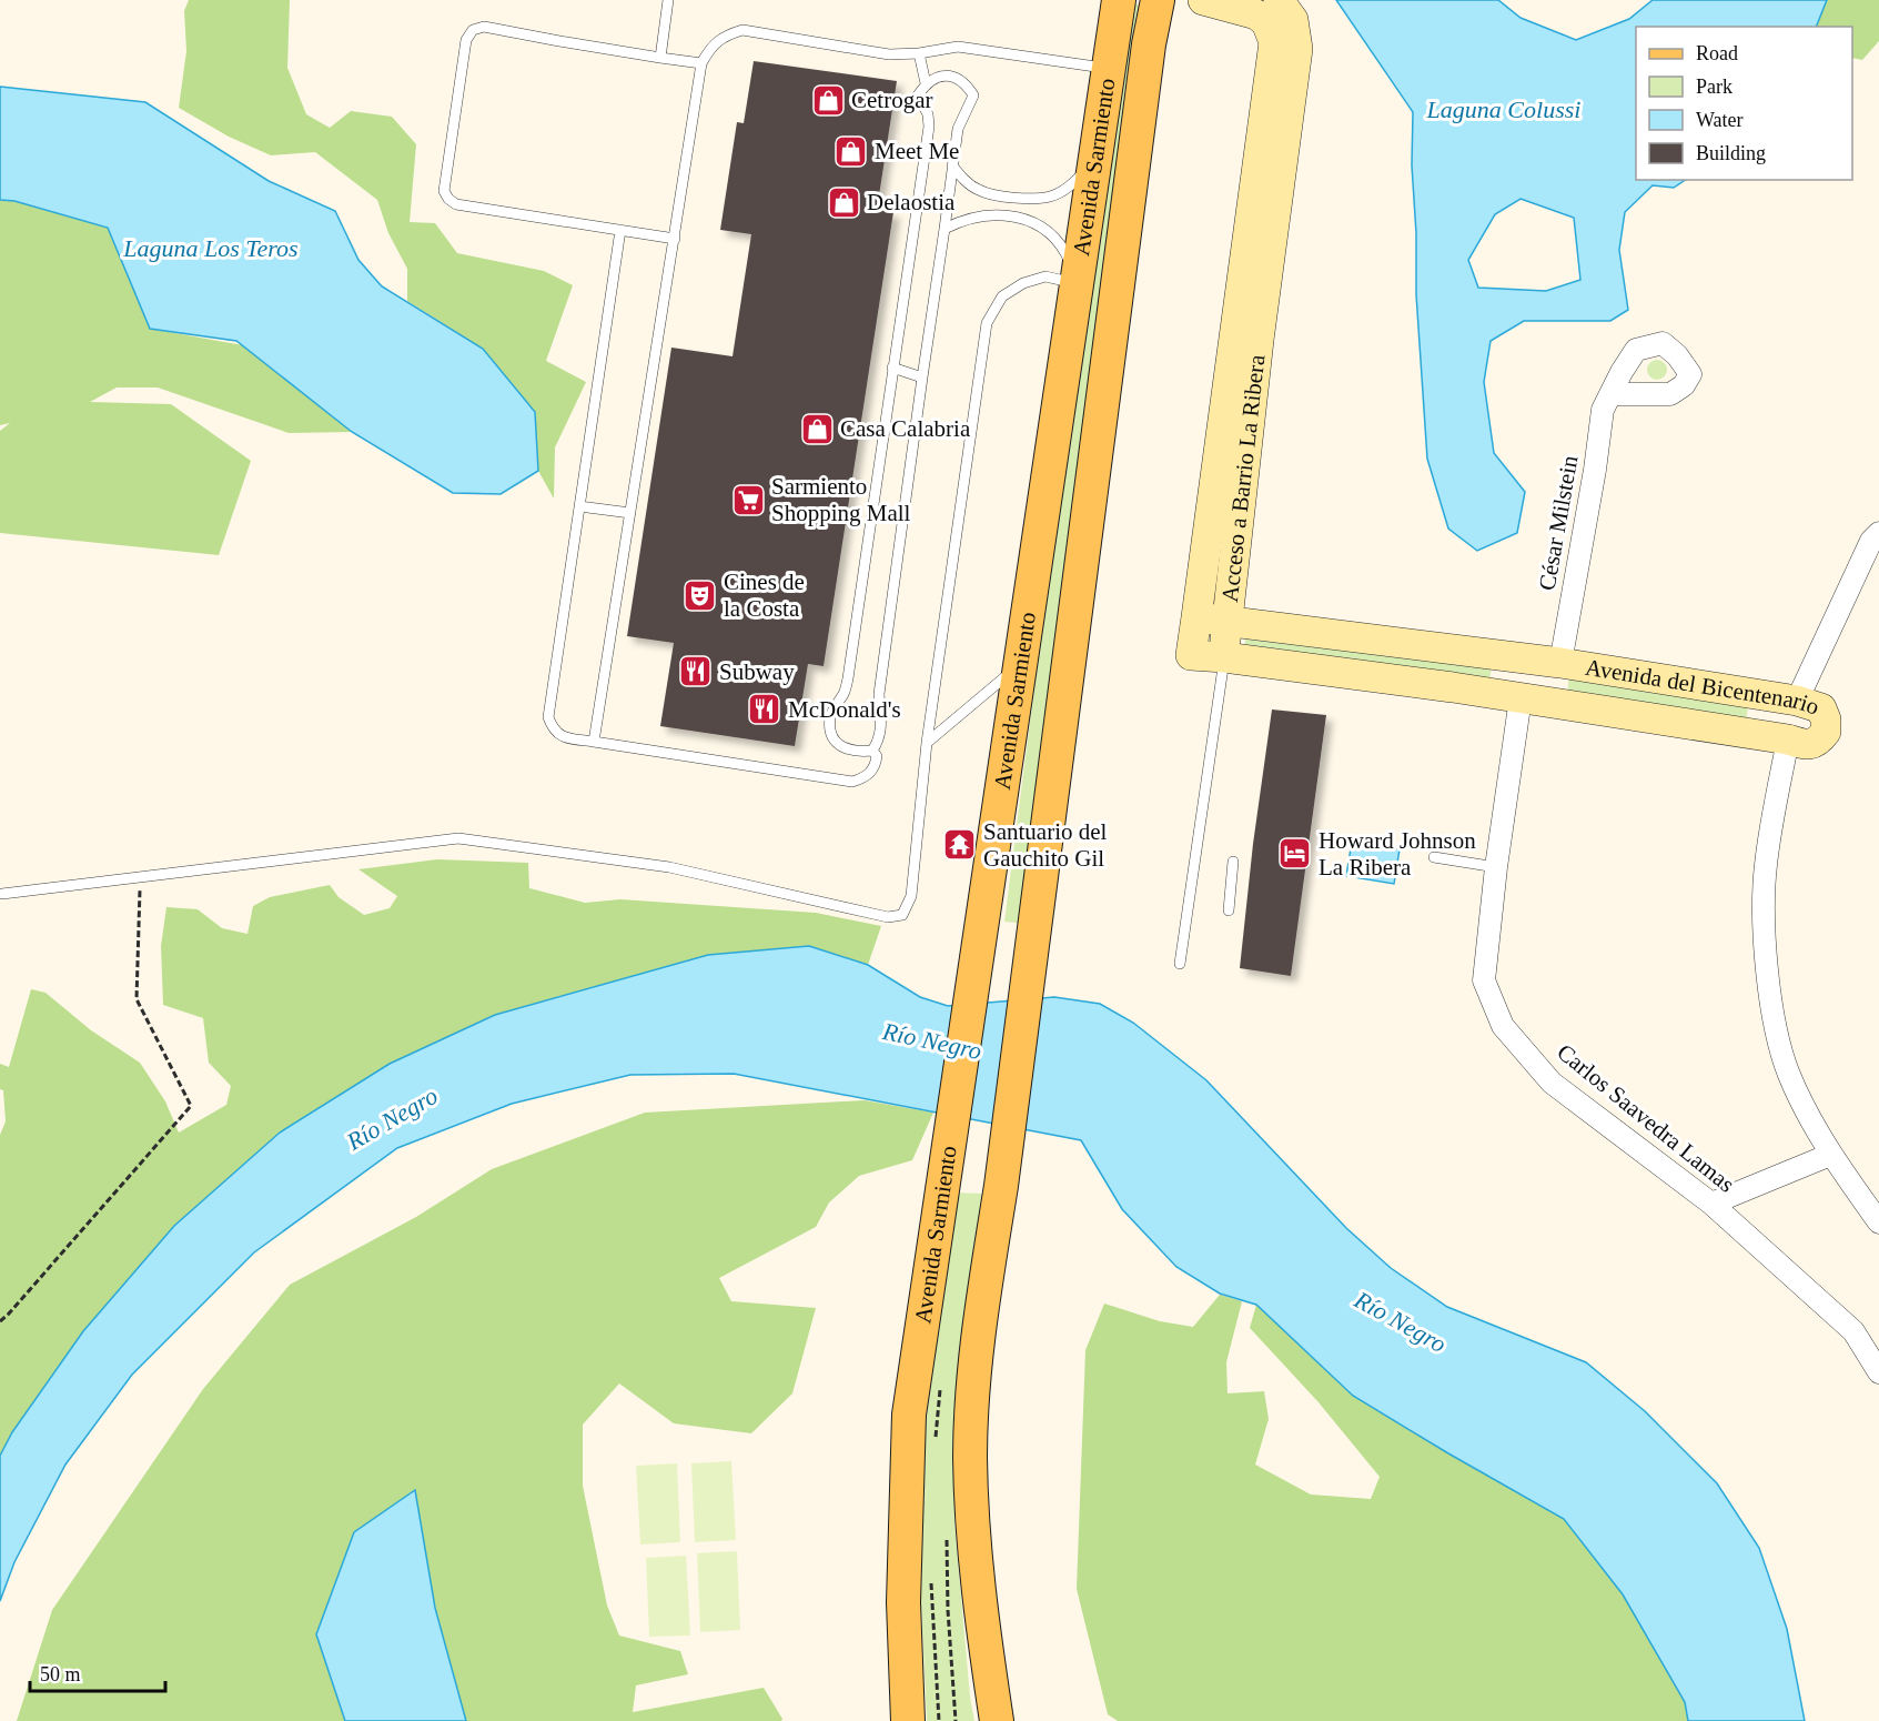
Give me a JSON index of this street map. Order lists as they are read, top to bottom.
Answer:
{
  "streets": {
    "main road": ["Avenida Sarmiento"],
    "street": [
      "Acceso a Barrio La Ribera",
      "César Milstein",
      "Avenida del Bicentenario",
      "Carlos Saavedra Lamas"
    ]
  },
  "crossings": [
    ["Acceso a Barrio La Ribera", "Avenida del Bicentenario"],
    ["César Milstein", "Avenida del Bicentenario"],
    ["Avenida del Bicentenario", "Carlos Saavedra Lamas"]
  ],
  "water": ["Laguna Colussi", "Laguna Los Teros", "Río Negro"],
  "places": {
    "shop": [
      "Cetrogar",
      "Meet Me",
      "Delaostia",
      "Casa Calabria"
    ],
    "supermarket": ["Sarmiento Shopping Mall"],
    "theatre": ["Cines de la Costa"],
    "restaurant": ["Subway", "McDonald's"],
    "temple": ["Santuario del Gauchito Gil"],
    "hotel": ["Howard Johnson La Ribera"]
  },
  "legend": [
    "Road",
    "Park",
    "Water",
    "Building"
  ],
  "scale_bar": "50 m"
}
